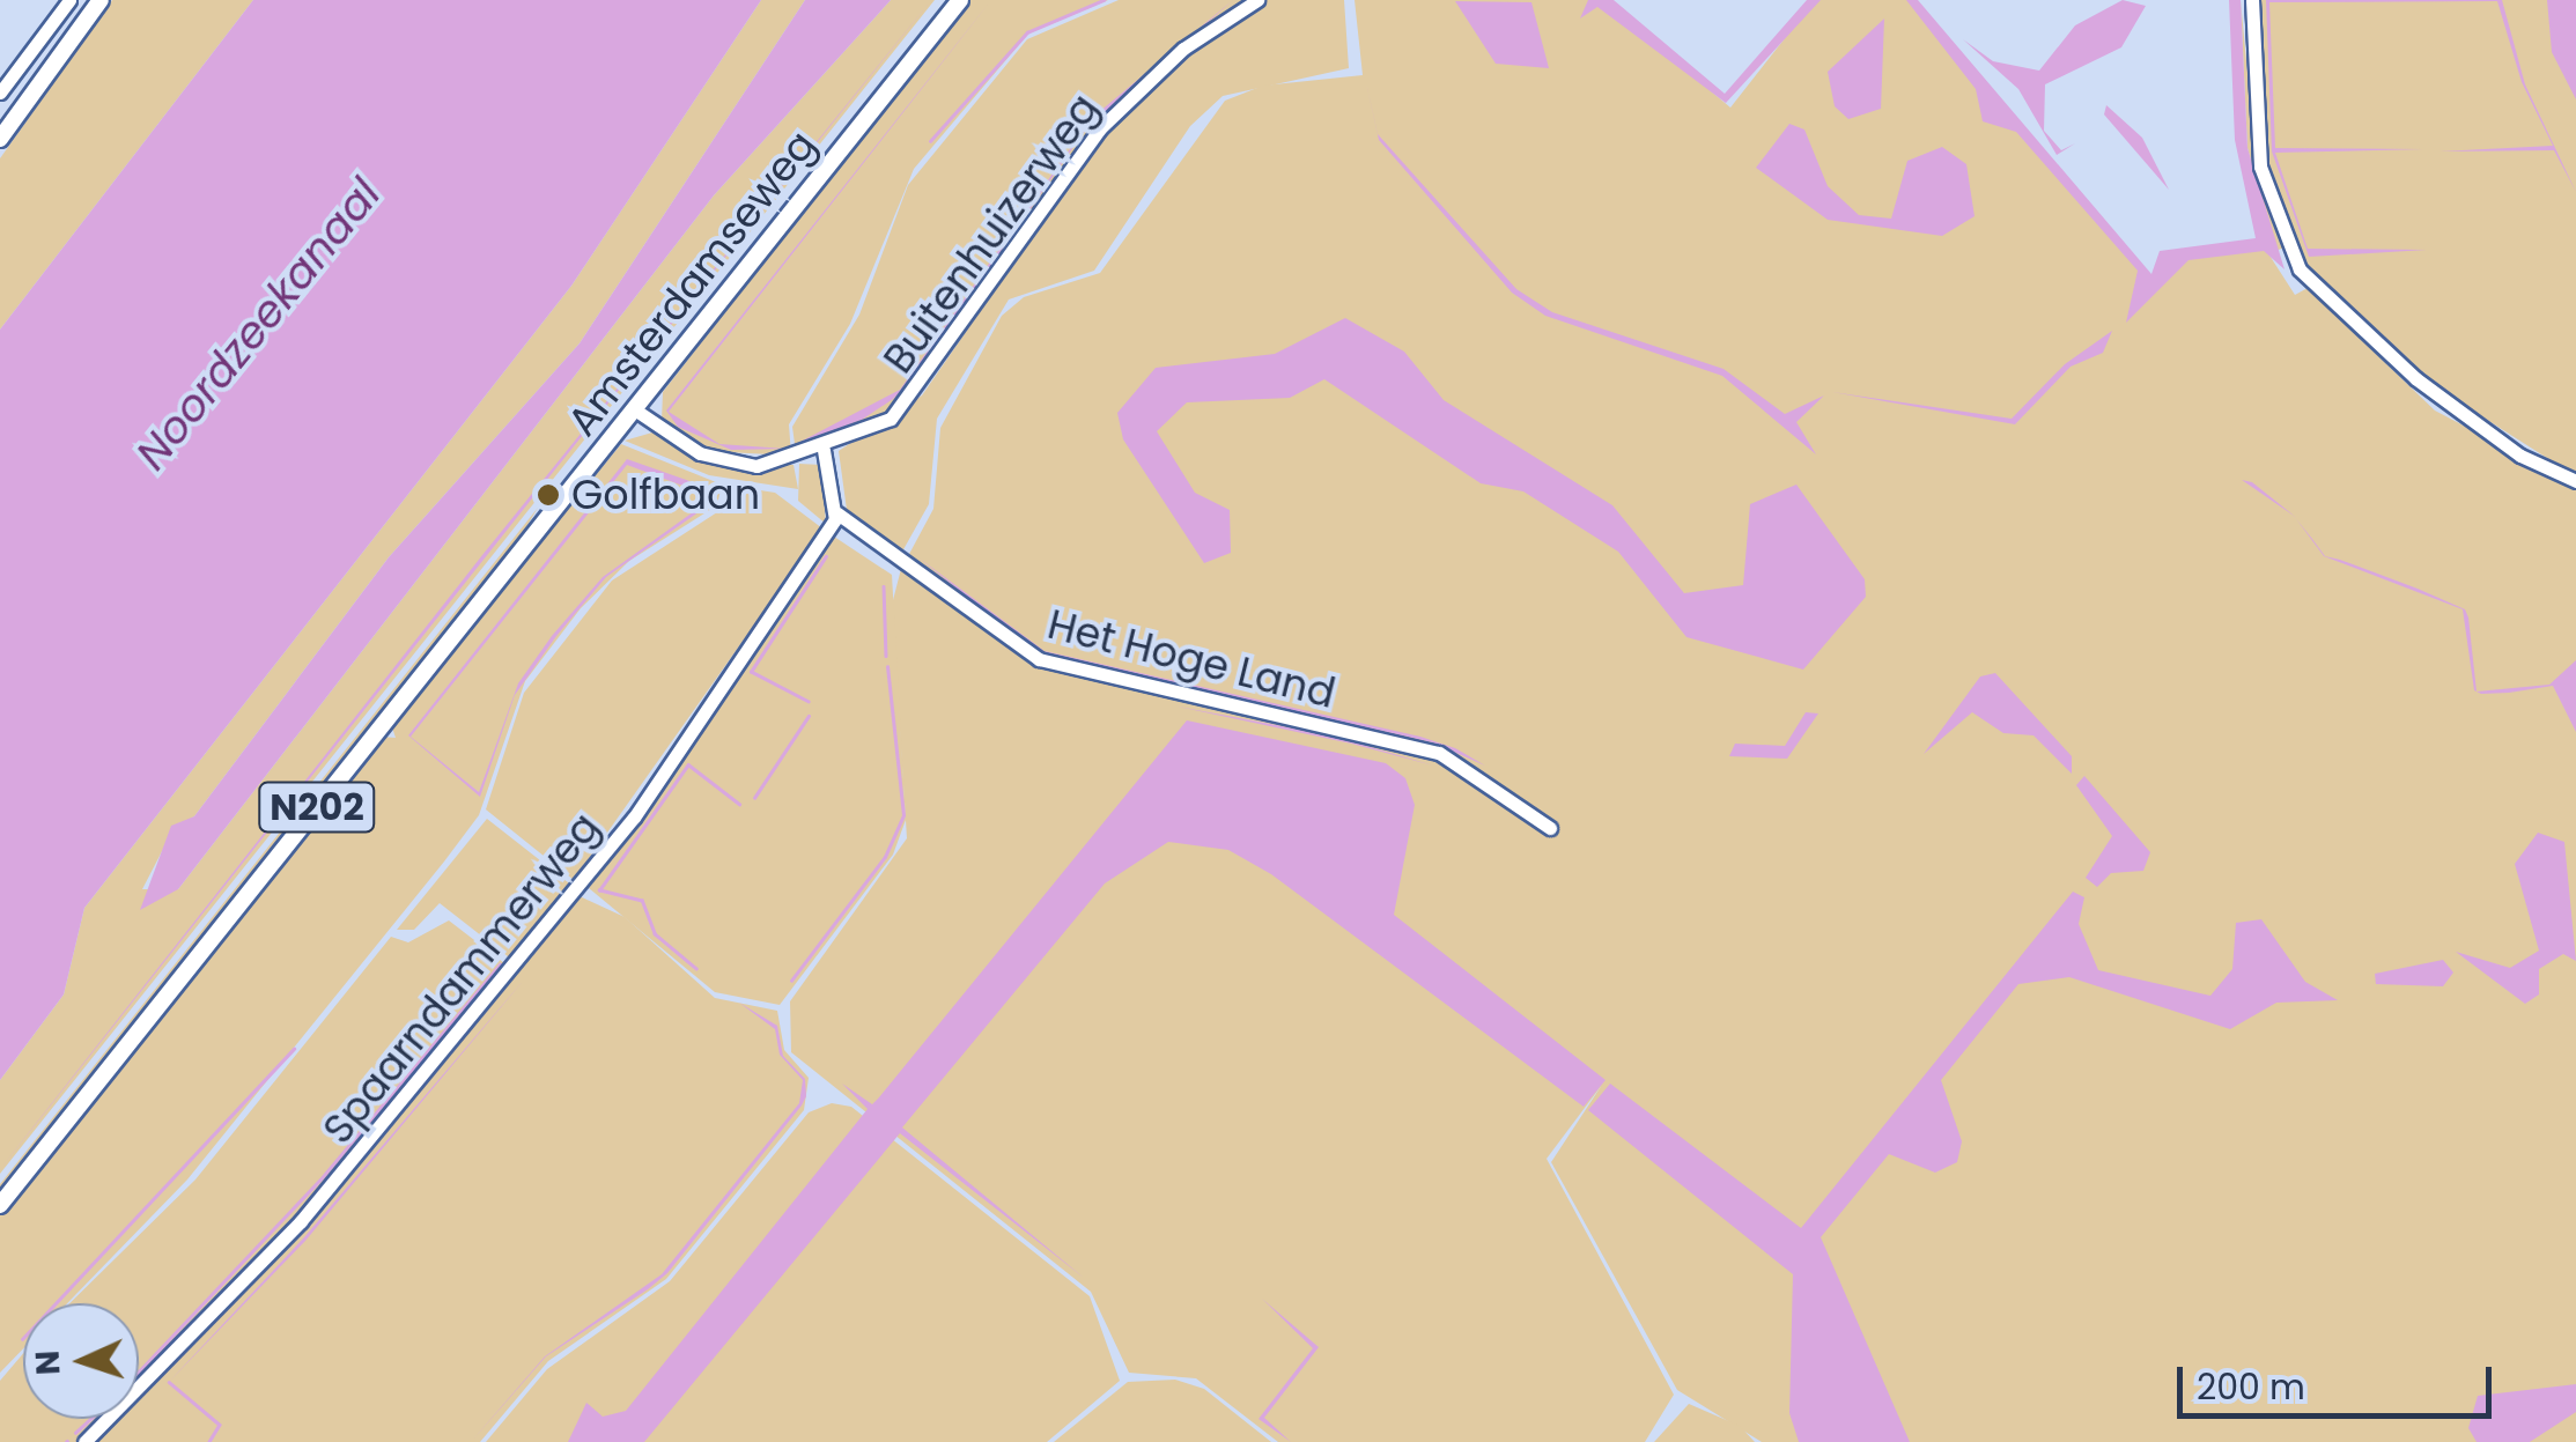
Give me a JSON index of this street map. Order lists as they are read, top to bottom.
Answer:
{
  "streets": {
    "main road": ["Amsterdamseweg", "N202"],
    "street": ["Buitenhuizerweg", "Het Hoge Land", "Spaarndammerweg"]
  },
  "crossings": [
    ["Buitenhuizerweg", "Amsterdamseweg"],
    ["Het Hoge Land", "Spaarndammerweg"]
  ],
  "water": ["Noordzeekanaal"],
  "places": ["Golfbaan"],
  "scale_bar": "200 m",
  "north": "left"
}
